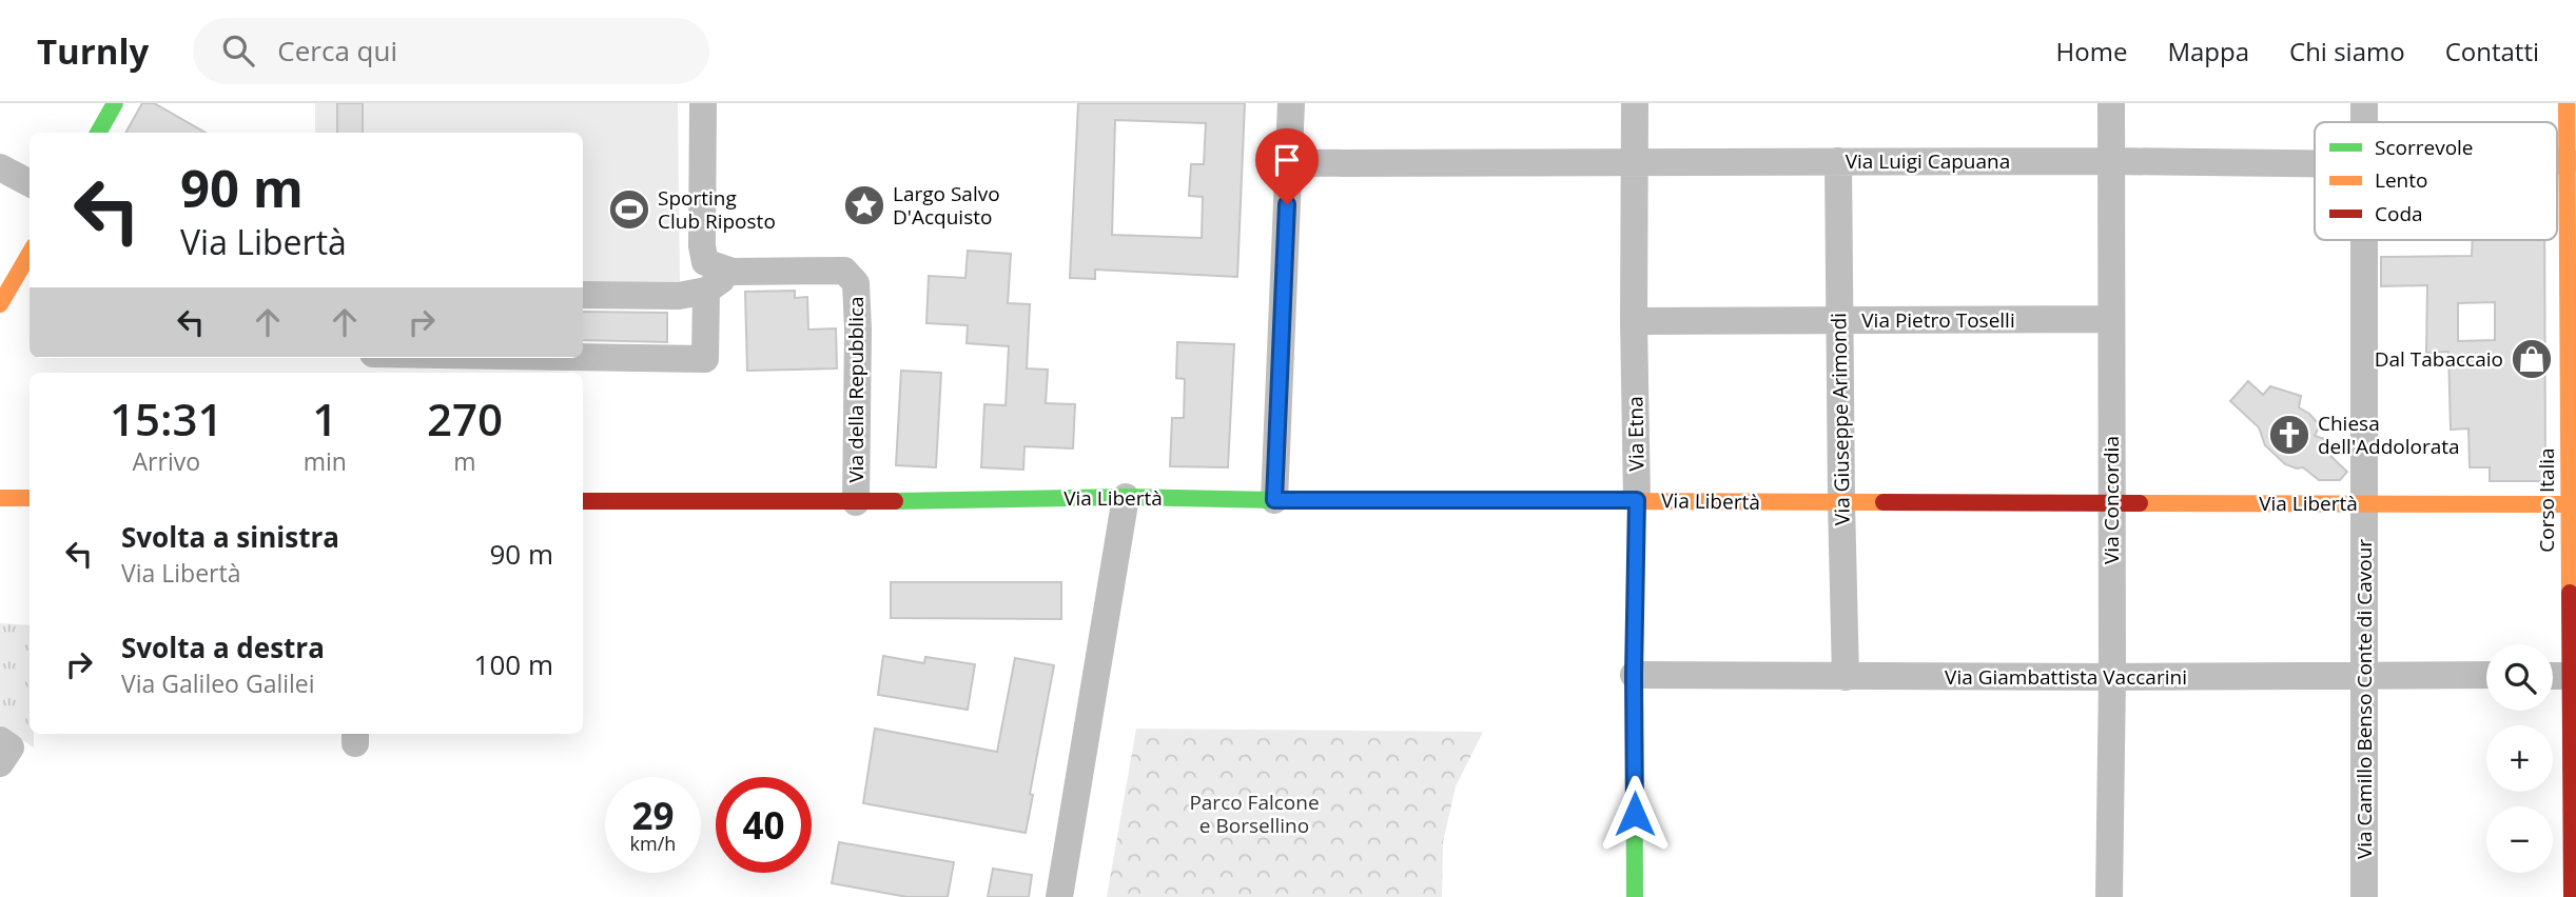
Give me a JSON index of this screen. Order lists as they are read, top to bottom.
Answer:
{
  "streets": {
    "street": [
      "Via Luigi Capuana",
      "Via Pietro Toselli",
      "Via della Repubblica",
      "Via Giuseppe Arimondi",
      "Via Etna",
      "Via Libertà",
      "Via Concordia",
      "Corso Italia",
      "Via Giambattista Vaccarini",
      "Via Camillo Benso Conte di Cavour"
    ]
  },
  "crossings": [
    ["Via Luigi Capuana", "Via Giuseppe Arimondi"],
    ["Via Luigi Capuana", "Via Etna"],
    ["Via Luigi Capuana", "Via Concordia"],
    ["Via Luigi Capuana", "Corso Italia"],
    ["Via Pietro Toselli", "Via Giuseppe Arimondi"],
    ["Via Pietro Toselli", "Via Etna"],
    ["Via Pietro Toselli", "Via Concordia"],
    ["Via della Repubblica", "Via Libertà"],
    ["Via Giuseppe Arimondi", "Via Libertà"],
    ["Via Giuseppe Arimondi", "Via Giambattista Vaccarini"],
    ["Via Etna", "Via Libertà"],
    ["Via Etna", "Via Giambattista Vaccarini"],
    ["Via Libertà", "Via Concordia"],
    ["Via Libertà", "Corso Italia"],
    ["Via Libertà", "Via Camillo Benso Conte di Cavour"],
    ["Via Concordia", "Via Giambattista Vaccarini"],
    ["Via Giambattista Vaccarini", "Via Camillo Benso Conte di Cavour"]
  ],
  "parks": ["Parco Falcone e Borsellino"],
  "places": {
    "place": ["Largo Salvo D'Acquisto"],
    "sports": ["Sporting Club Riposto"],
    "shop": ["Dal Tabaccaio"],
    "church": ["Chiesa dell'Addolorata"]
  },
  "legend": ["Scorrevole", "Lento", "Coda"],
  "page": {
    "header": "Turnly",
    "search": "Cerca qui",
    "nav": [
      "Home",
      "Mappa",
      "Chi siamo",
      "Contatti"
    ],
    "turn": ["90 m", "Via Libertà"],
    "eta": [
      "15:31",
      "Arrivo",
      "1",
      "min",
      "270",
      "m"
    ],
    "list": [
      {
        "name": "Svolta a sinistra",
        "note": "Via Libertà",
        "value": "90 m"
      },
      {
        "name": "Svolta a destra",
        "note": "Via Galileo Galilei",
        "value": "100 m"
      }
    ],
    "map_buttons": ["+", "−"],
    "speed": "29 km/h",
    "limit": "40"
  }
}
